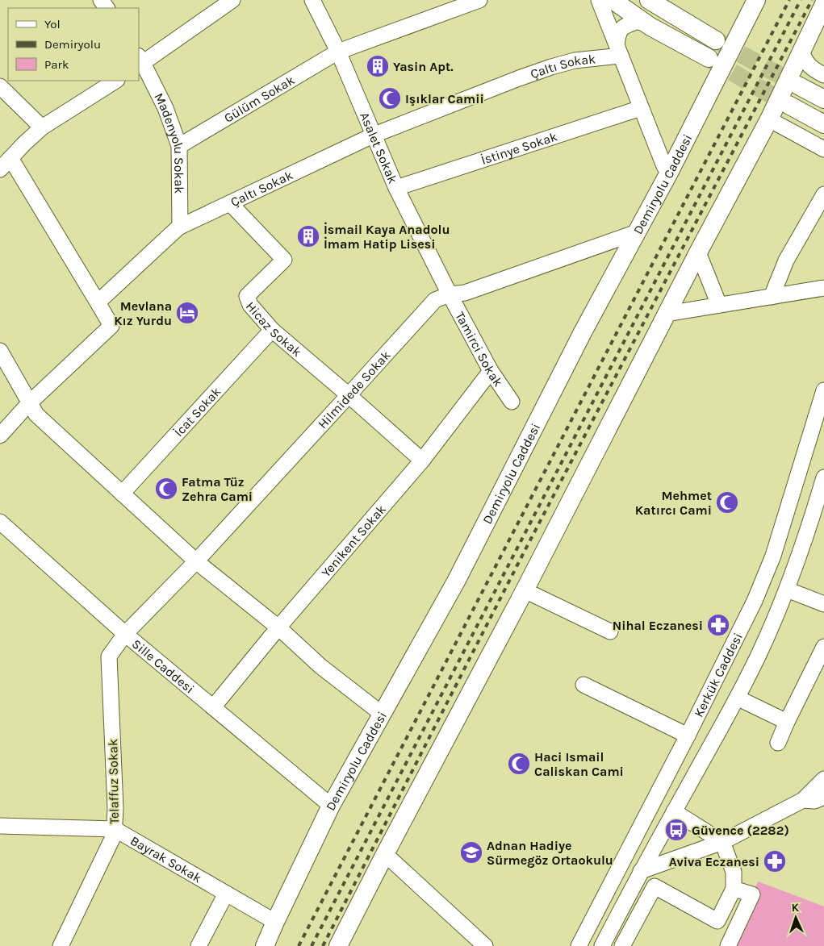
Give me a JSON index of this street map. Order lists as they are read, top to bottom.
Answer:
{
  "streets": {
    "main road": ["Demiryolu Caddesi"],
    "street": [
      "Çaltı Sokak",
      "Gülüm Sokak",
      "Madenyolu Sokak",
      "Asalet Sokak",
      "İstinye Sokak",
      "Hicaz Sokak",
      "Tamirci Sokak",
      "Hilmidede Sokak",
      "İcat Sokak",
      "Yenikent Sokak",
      "Sille Caddesi",
      "Kerkük Caddesi",
      "Telaffuz Sokak",
      "Bayrak Sokak"
    ]
  },
  "crossings": [
    ["Çaltı Sokak", "Madenyolu Sokak"],
    ["Çaltı Sokak", "Asalet Sokak"],
    ["Çaltı Sokak", "Hicaz Sokak"],
    ["Gülüm Sokak", "Madenyolu Sokak"],
    ["Gülüm Sokak", "Asalet Sokak"],
    ["Asalet Sokak", "İstinye Sokak"],
    ["Asalet Sokak", "Tamirci Sokak"],
    ["Asalet Sokak", "Hilmidede Sokak"],
    ["Demiryolu Caddesi", "Hilmidede Sokak"],
    ["Demiryolu Caddesi", "Sille Caddesi"],
    ["Demiryolu Caddesi", "Bayrak Sokak"],
    ["Hicaz Sokak", "Hilmidede Sokak"],
    ["Hicaz Sokak", "İcat Sokak"],
    ["Hicaz Sokak", "Yenikent Sokak"],
    ["Tamirci Sokak", "Hilmidede Sokak"],
    ["Tamirci Sokak", "Yenikent Sokak"],
    ["Hilmidede Sokak", "Sille Caddesi"],
    ["Hilmidede Sokak", "Telaffuz Sokak"],
    ["Yenikent Sokak", "Sille Caddesi"],
    ["Sille Caddesi", "Telaffuz Sokak"],
    ["Telaffuz Sokak", "Bayrak Sokak"]
  ],
  "places": {
    "building": ["Yasin Apt.", "İsmail Kaya Anadolu İmam Hatip Lisesi"],
    "mosque": [
      "Işıklar Camii",
      "Fatma Tüz Zehra Cami",
      "Mehmet Katırcı Cami",
      "Haci Ismail Caliskan Cami"
    ],
    "hotel": ["Mevlana Kız Yurdu"],
    "pharmacy": ["Nihal Eczanesi", "Aviva Eczanesi"],
    "bus stop": ["Güvence (2282)"],
    "school or university": ["Adnan Hadiye Sürmegöz Ortaokulu"]
  },
  "legend": ["Yol", "Demiryolu", "Park"],
  "north": "top"
}
